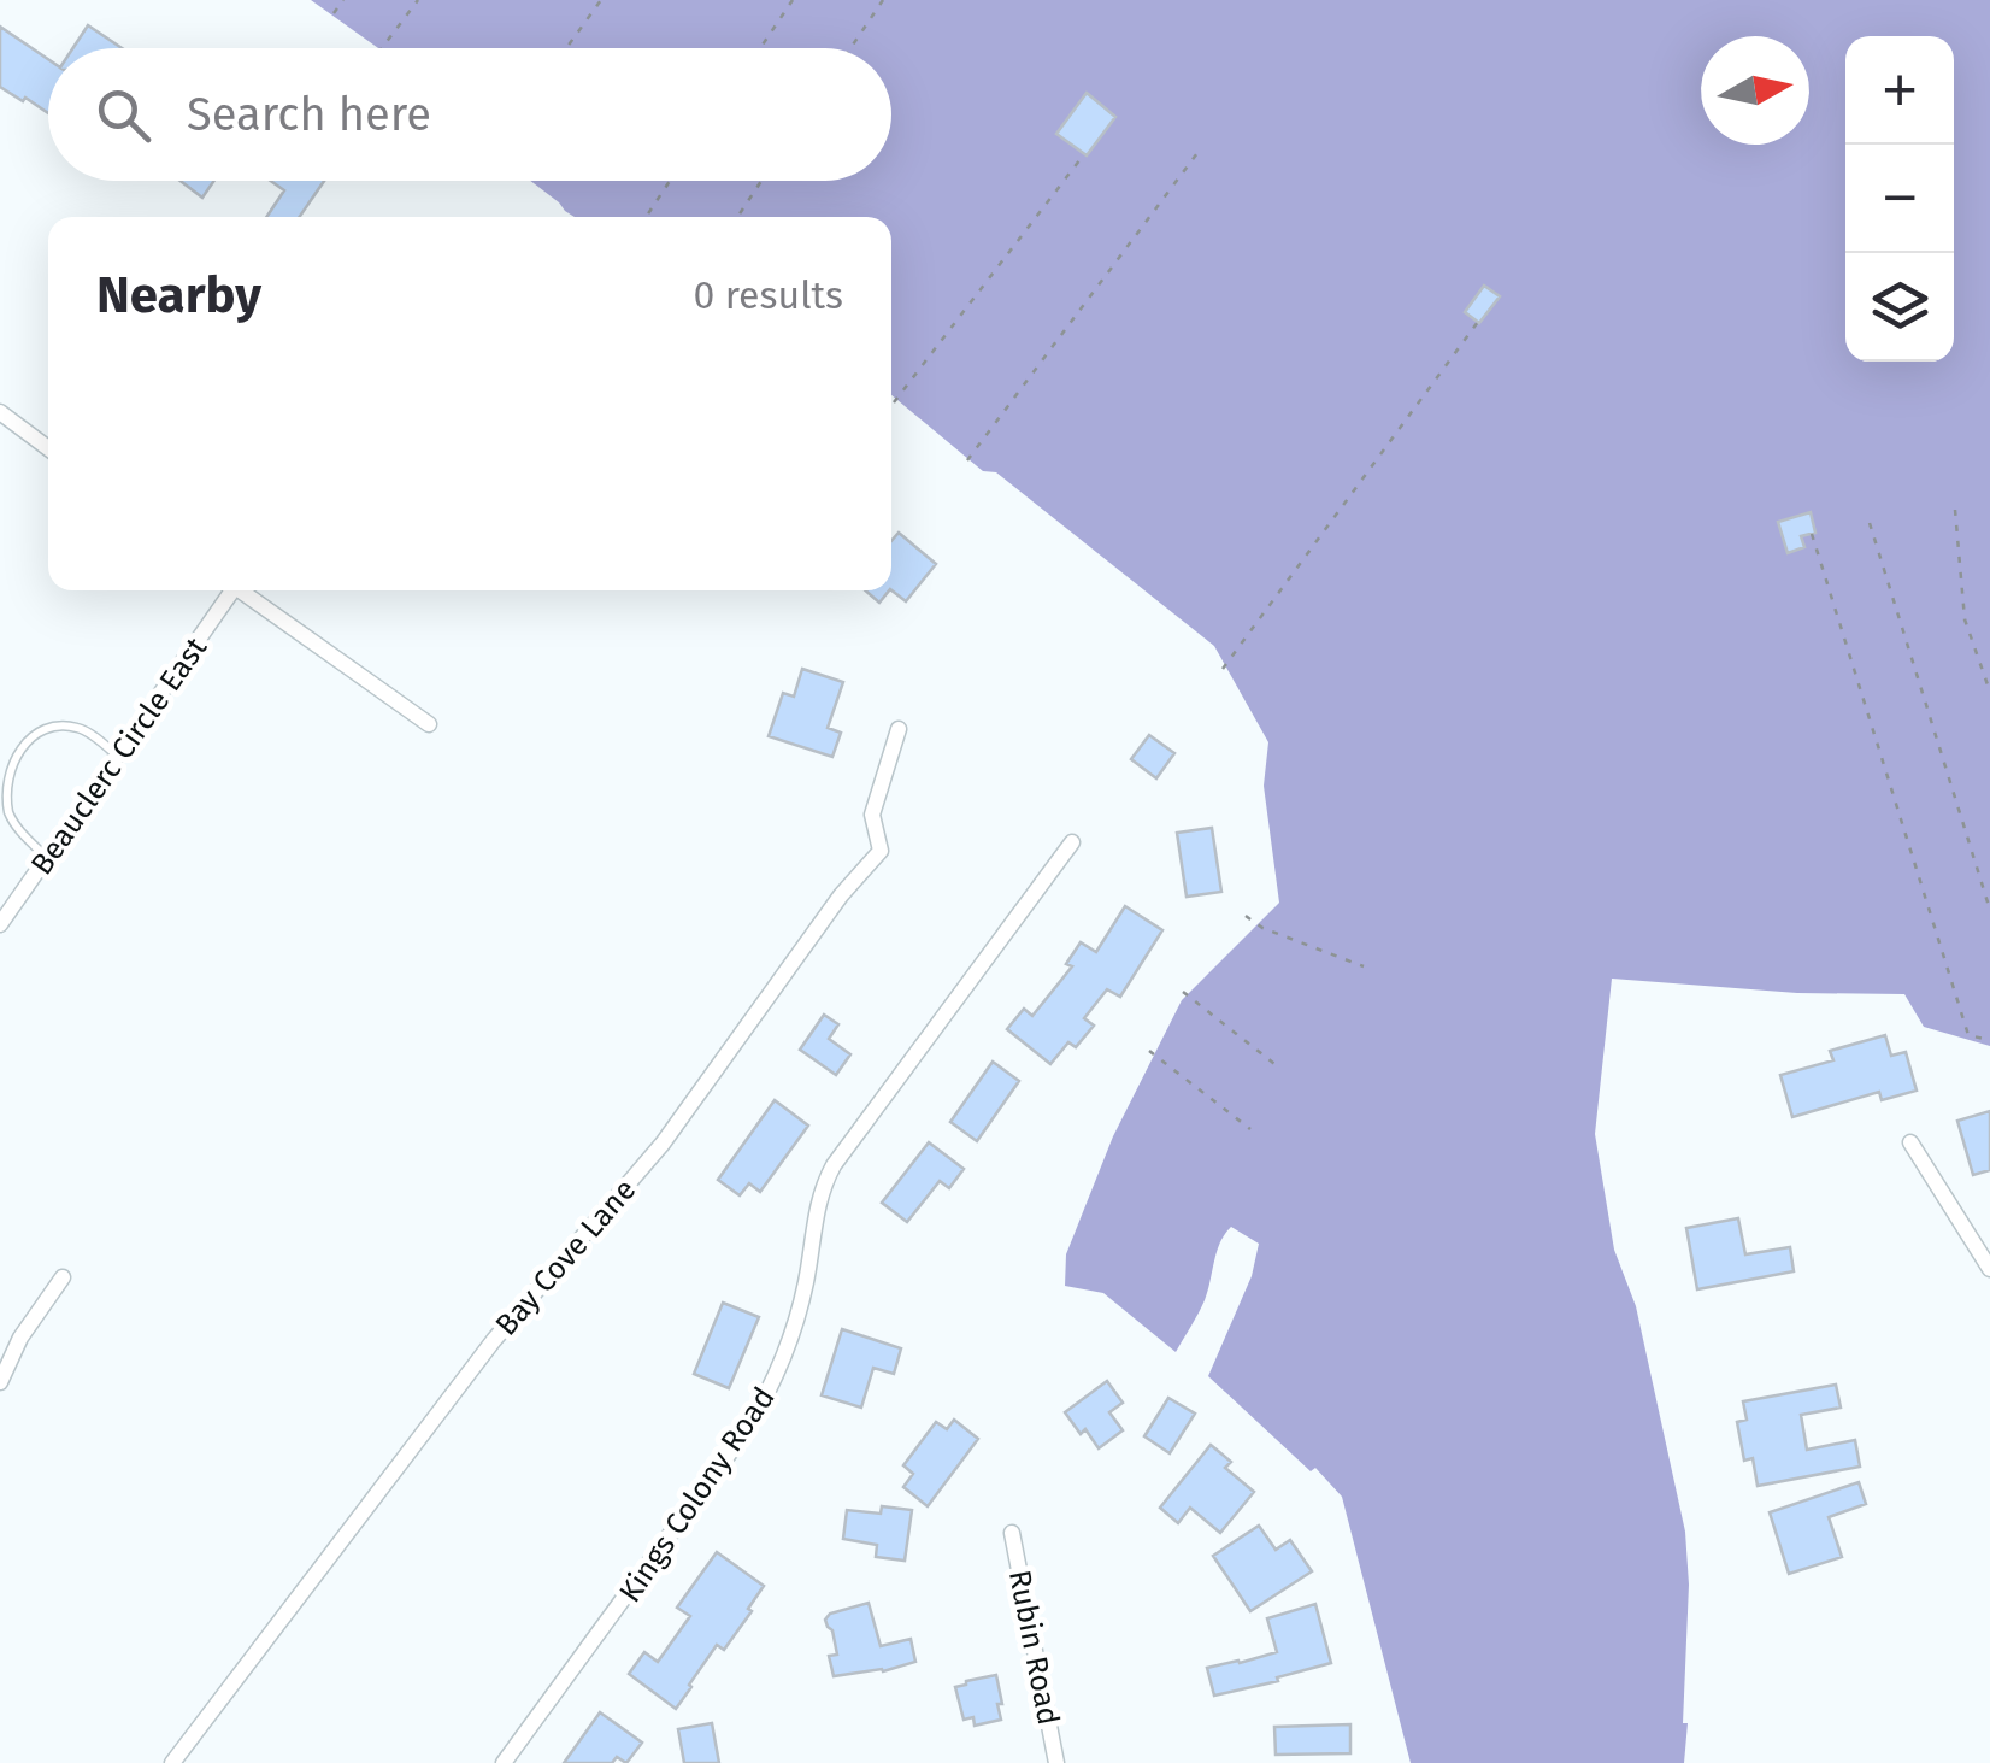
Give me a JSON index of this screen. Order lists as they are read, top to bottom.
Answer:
{
  "streets": {
    "street": [
      "Beauclerc Circle East",
      "Bay Cove Lane",
      "Kings Colony Road",
      "Rubin Road"
    ]
  },
  "north": "right",
  "page": {
    "map_buttons": ["+", "−"],
    "search": "Search here",
    "heading": ["Nearby", "0 results"]
  }
}
